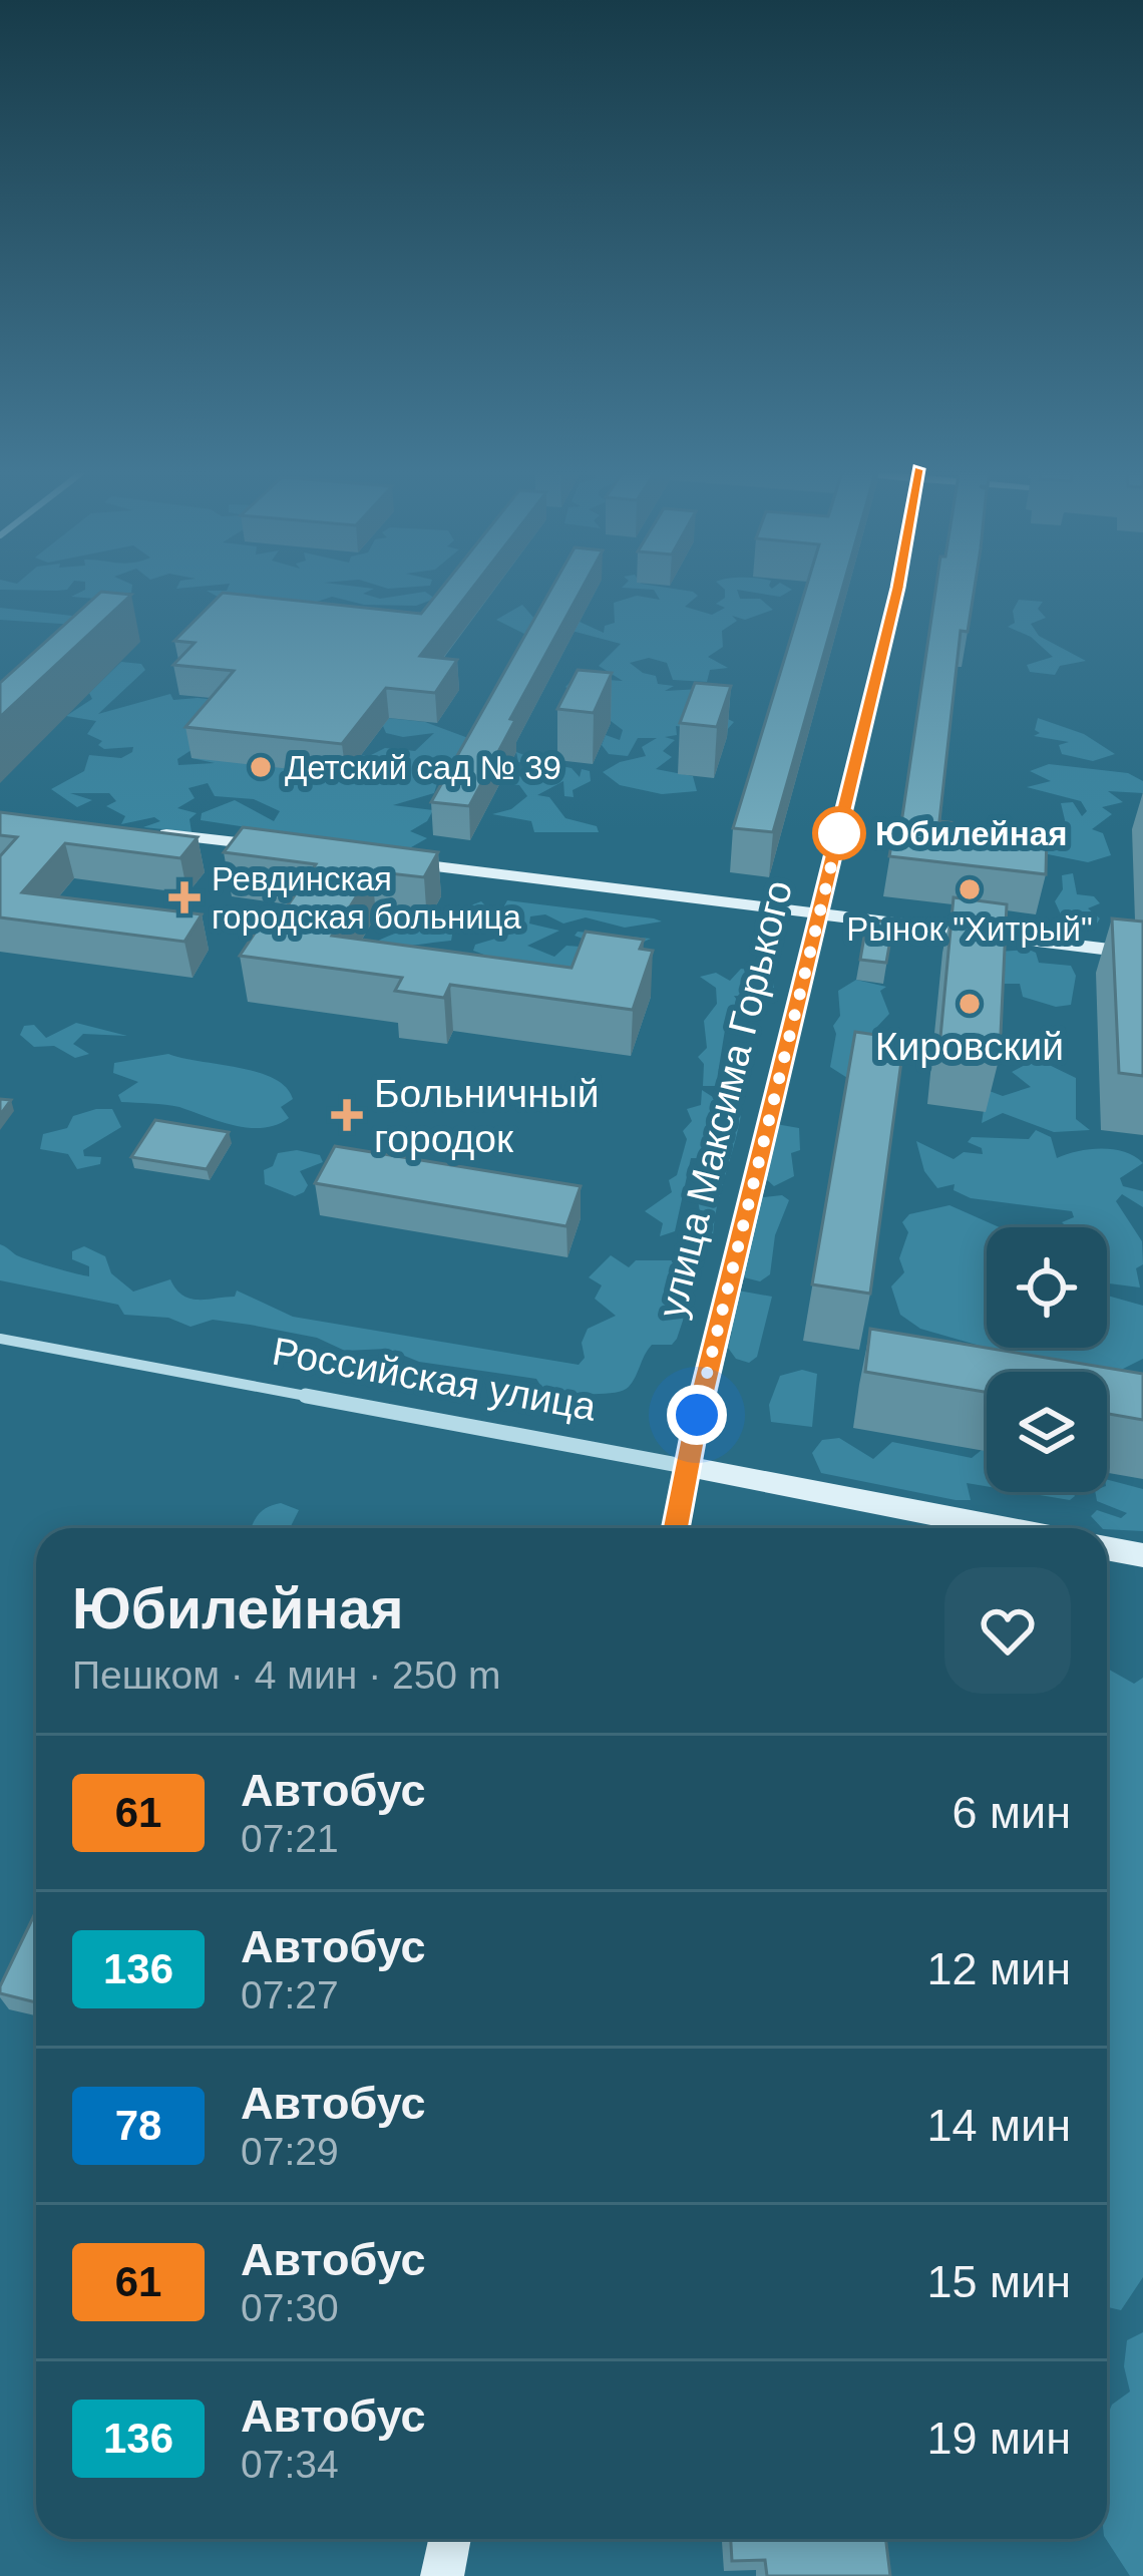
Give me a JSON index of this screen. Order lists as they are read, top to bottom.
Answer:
{
  "streets": {
    "main road": ["улица Максима Горького", "Российская улица"]
  },
  "crossings": [
    ["улица Максима Горького", "Российская улица"]
  ],
  "places": {
    "other": [
      "Детский сад № 39",
      "Юбилейная",
      "Рынок \"Хитрый\"",
      "Кировский"
    ],
    "health": ["Ревдинская городская больница", "Больничный городок"]
  },
  "lines": ["bus line 61"],
  "page": {
    "heading": ["Юбилейная", "Пешком · 4 мин · 250 m"],
    "list": [
      {
        "mark": "61",
        "name": "Автобус",
        "note": "07:21",
        "value": "6 мин"
      },
      {
        "mark": "136",
        "name": "Автобус",
        "note": "07:27",
        "value": "12 мин"
      },
      {
        "mark": "78",
        "name": "Автобус",
        "note": "07:29",
        "value": "14 мин"
      },
      {
        "mark": "61",
        "name": "Автобус",
        "note": "07:30",
        "value": "15 мин"
      },
      {
        "mark": "136",
        "name": "Автобус",
        "note": "07:34",
        "value": "19 мин"
      }
    ]
  }
}
